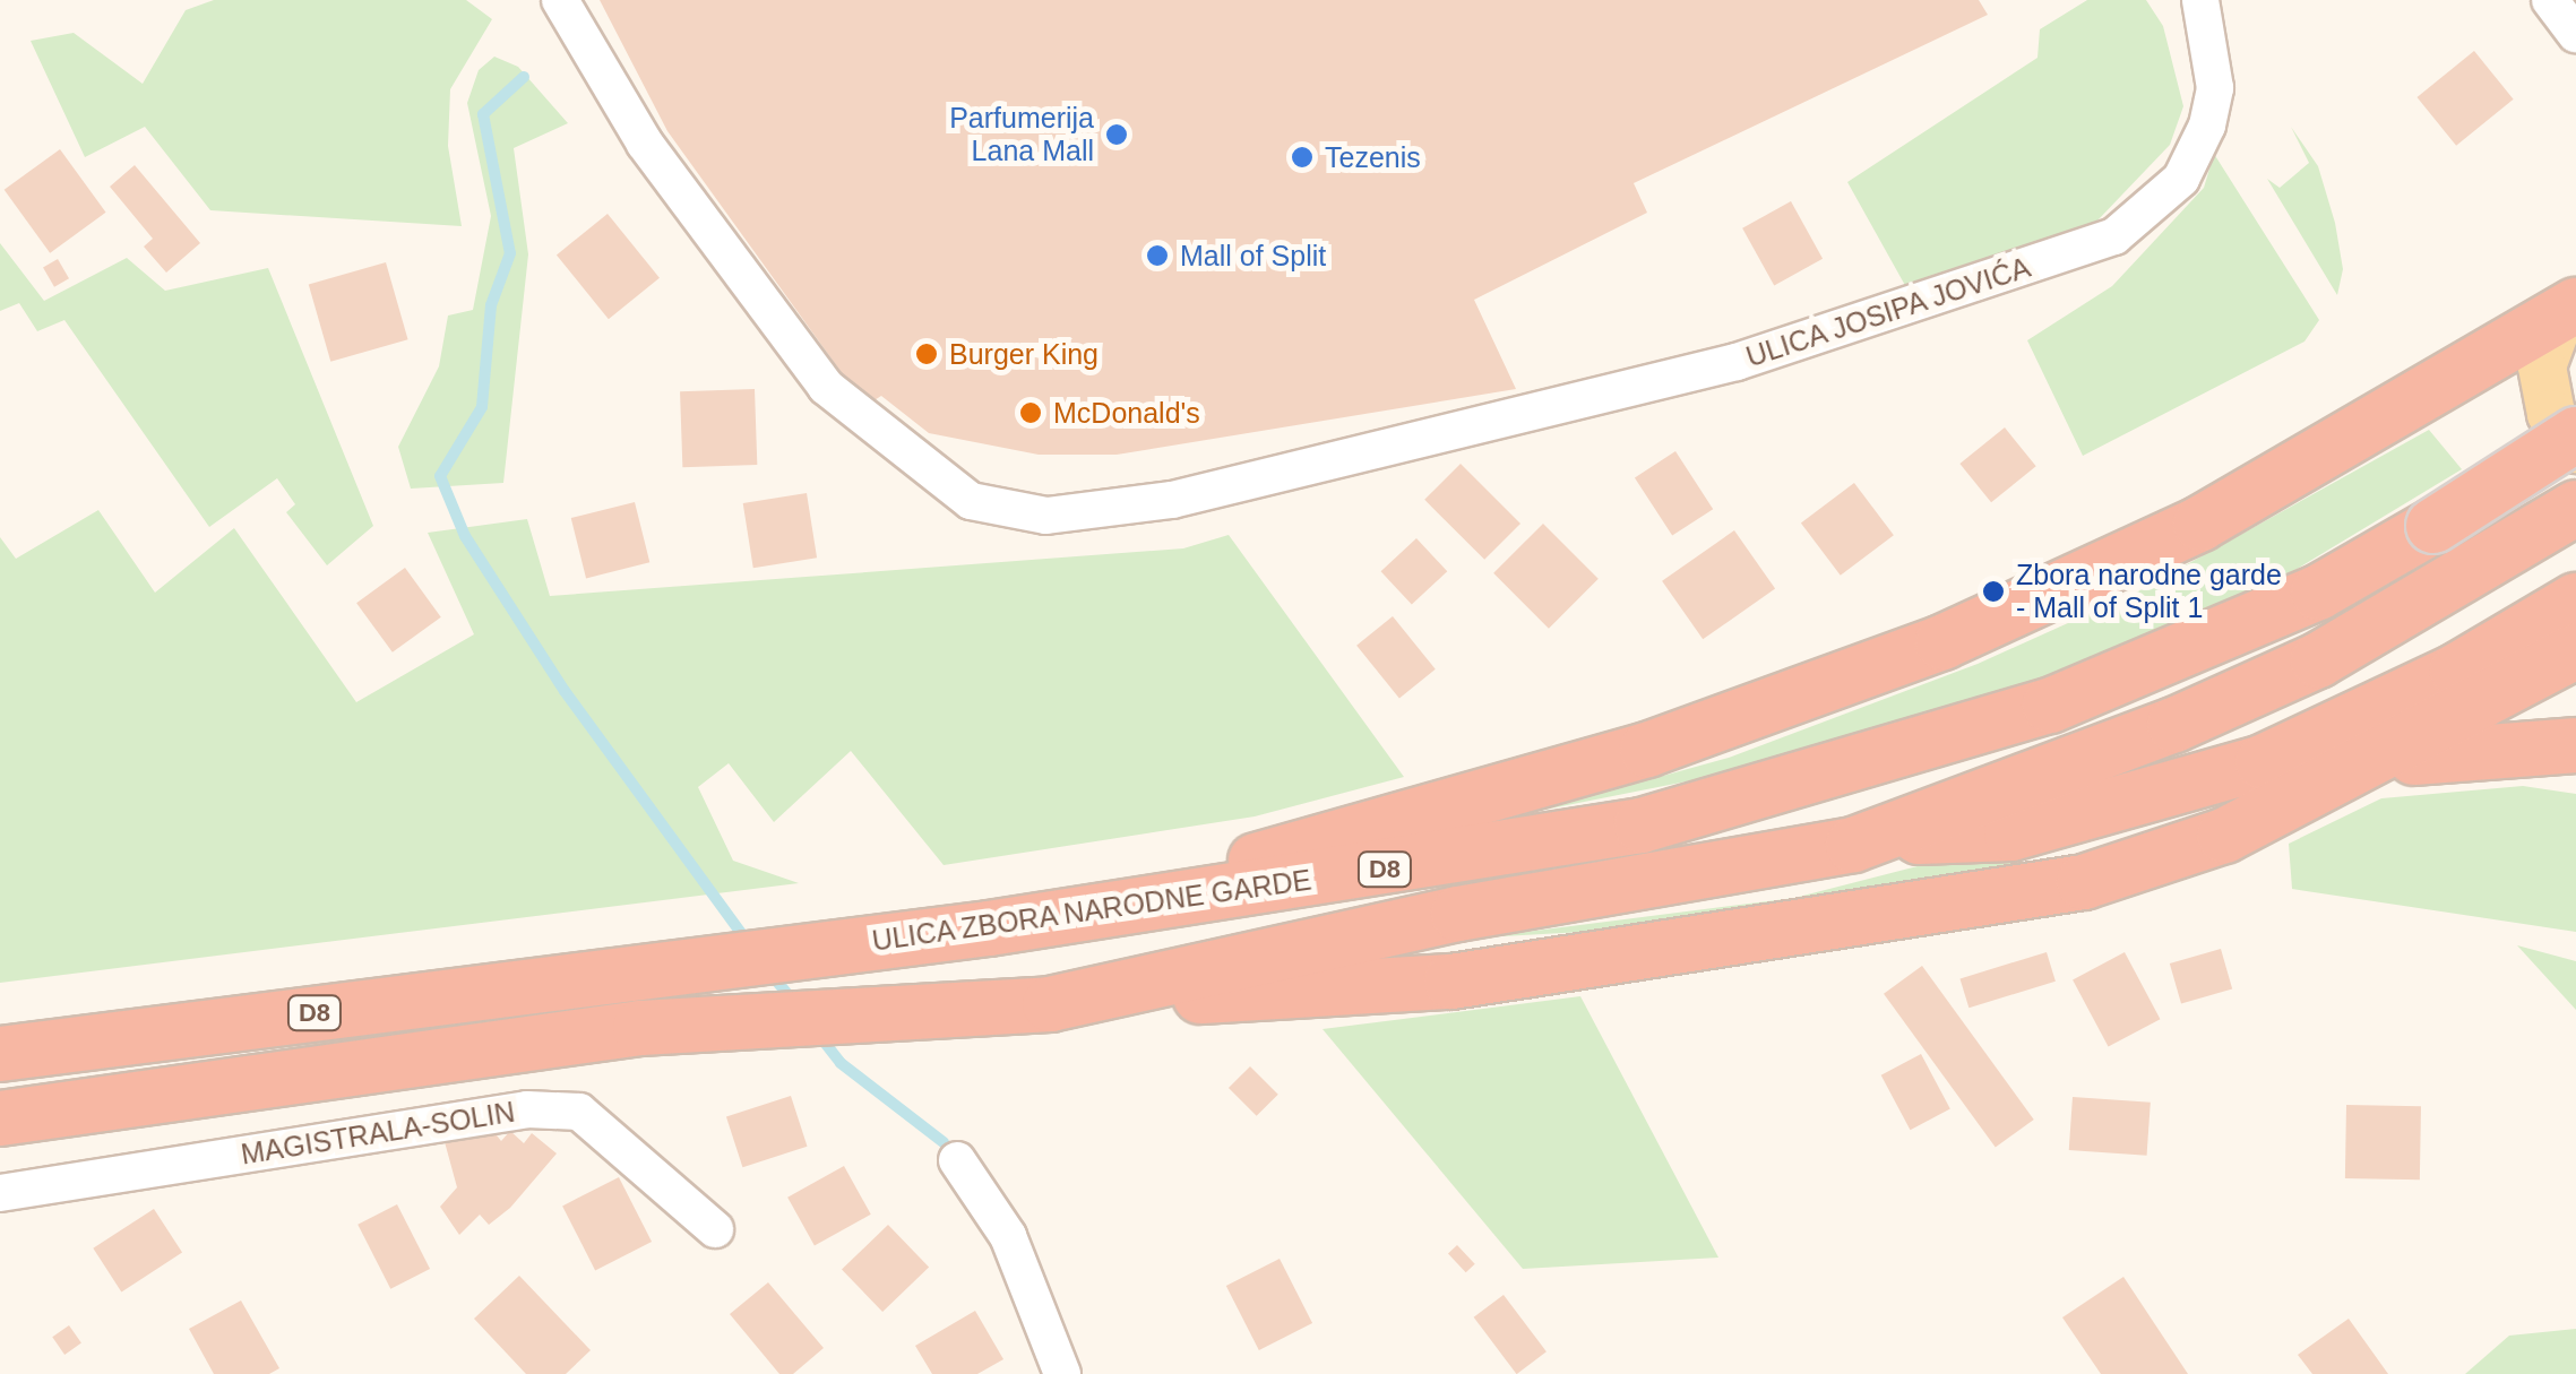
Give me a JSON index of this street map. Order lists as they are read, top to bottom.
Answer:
{
  "streets": {
    "highway": ["D8", "ULICA ZBORA NARODNE GARDE"],
    "street": ["ULICA JOSIPA JOVIĆA", "MAGISTRALA-SOLIN"]
  },
  "places": [
    "Parfumerija Lana Mall",
    "Tezenis",
    "Mall of Split",
    "Burger King",
    "McDonald's",
    "Zbora narodne garde - Mall of Split 1"
  ]
}
